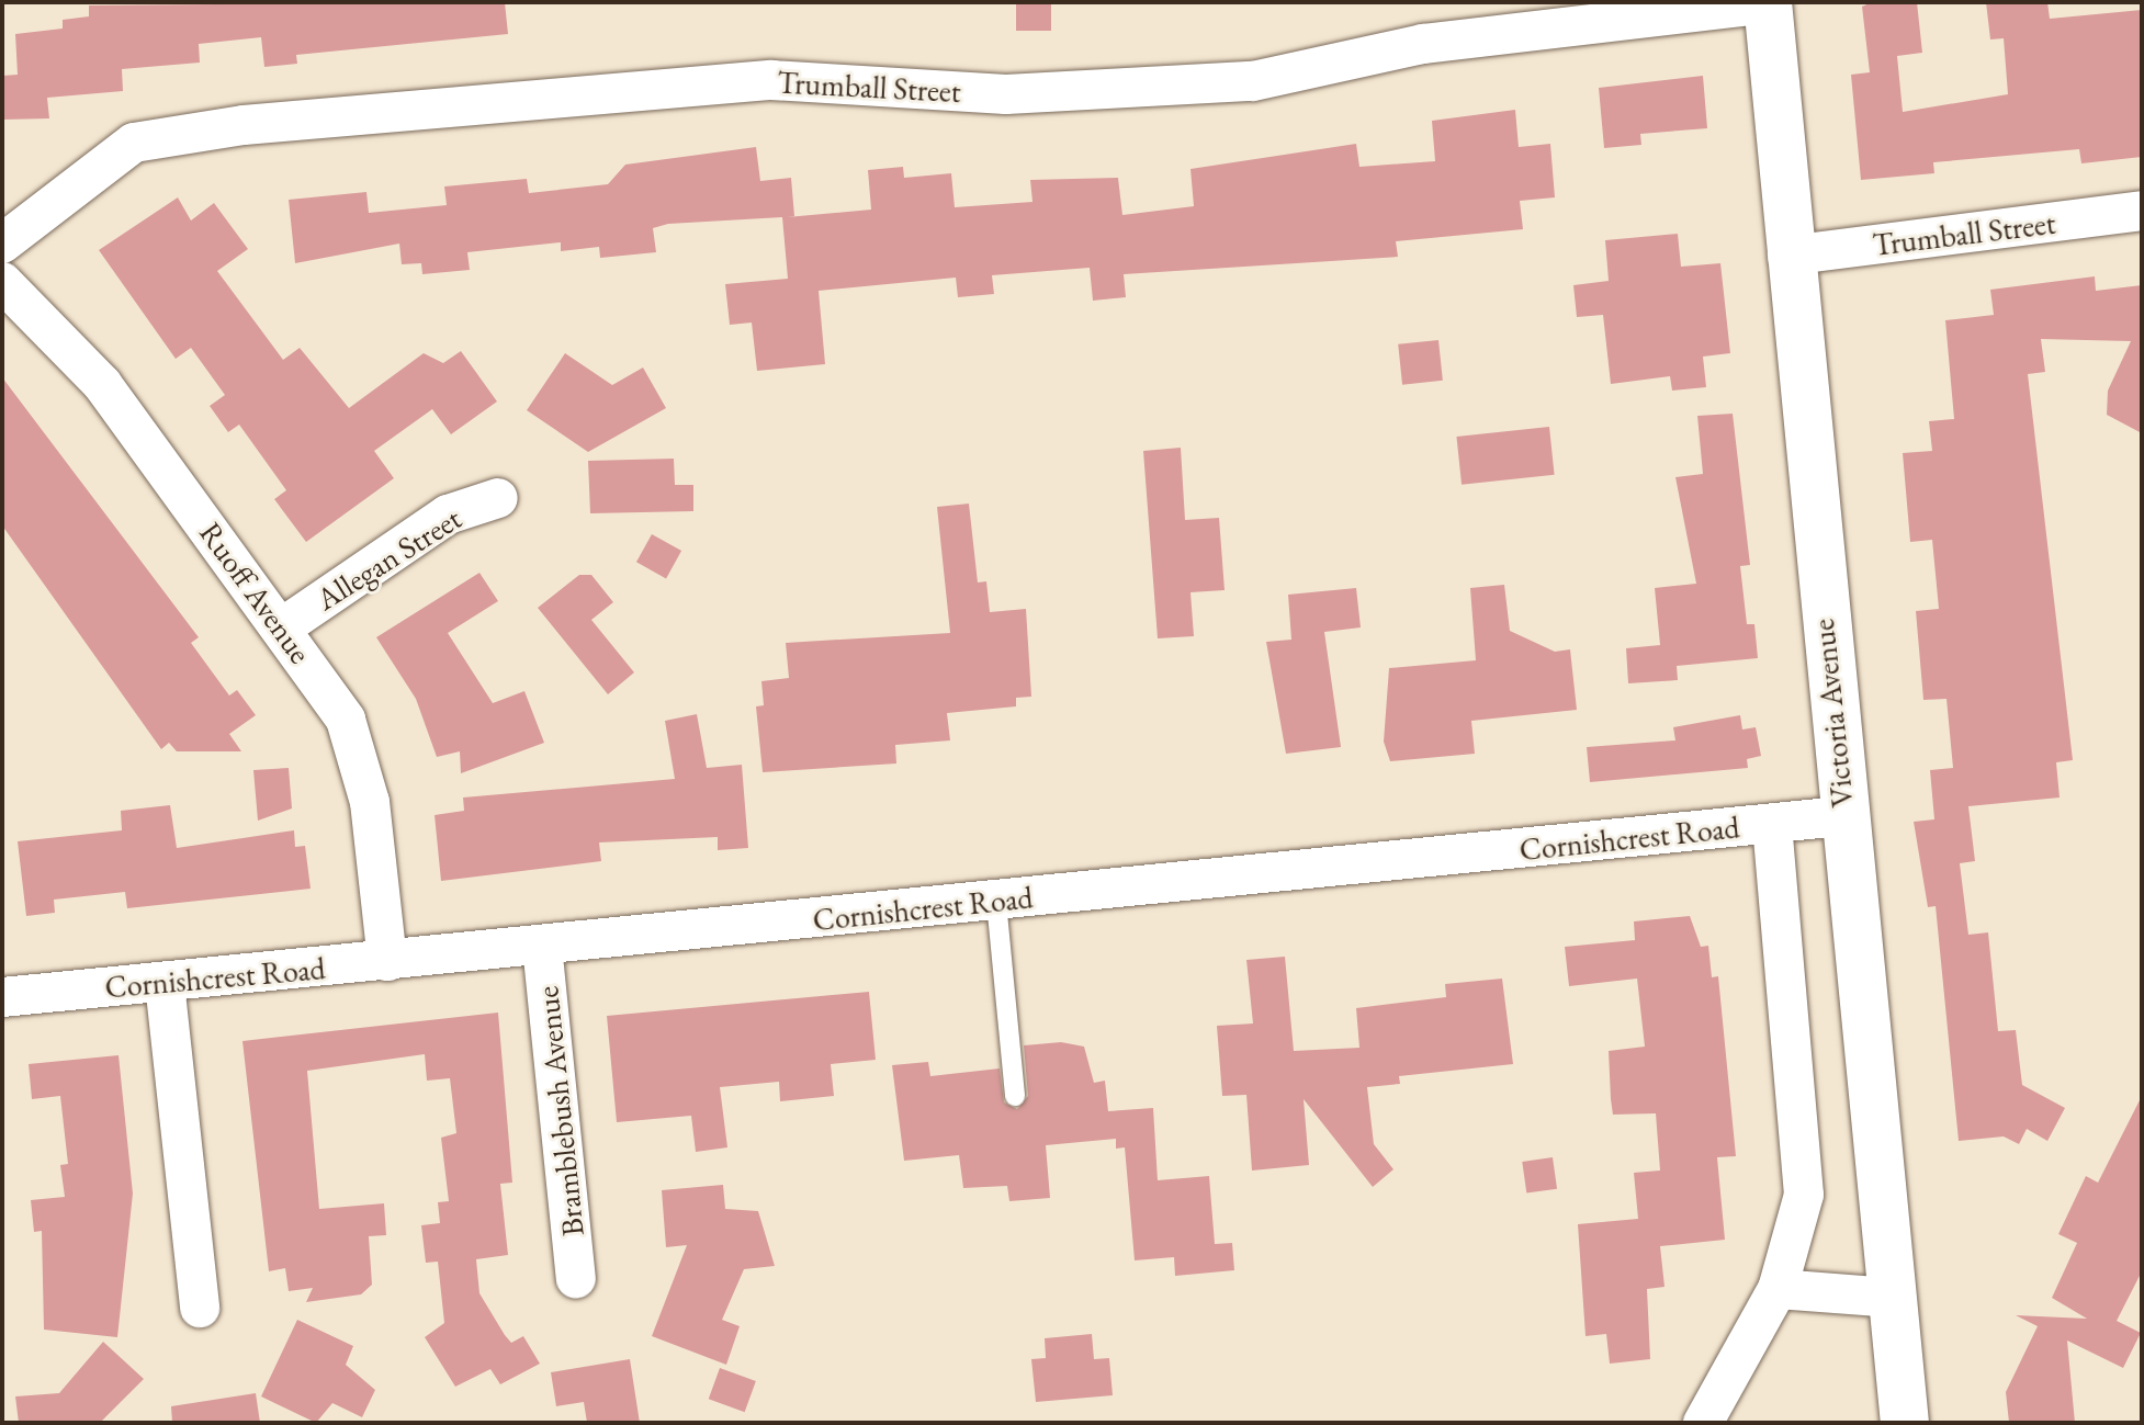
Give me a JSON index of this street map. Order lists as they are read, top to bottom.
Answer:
{
  "streets": {
    "street": [
      "Trumball Street",
      "Allegan Street",
      "Ruoff Avenue",
      "Victoria Avenue",
      "Cornishcrest Road",
      "Bramblebush Avenue"
    ]
  },
  "crossings": [
    ["Trumball Street", "Victoria Avenue"],
    ["Allegan Street", "Ruoff Avenue"],
    ["Ruoff Avenue", "Cornishcrest Road"],
    ["Victoria Avenue", "Cornishcrest Road"],
    ["Cornishcrest Road", "Bramblebush Avenue"]
  ]
}
